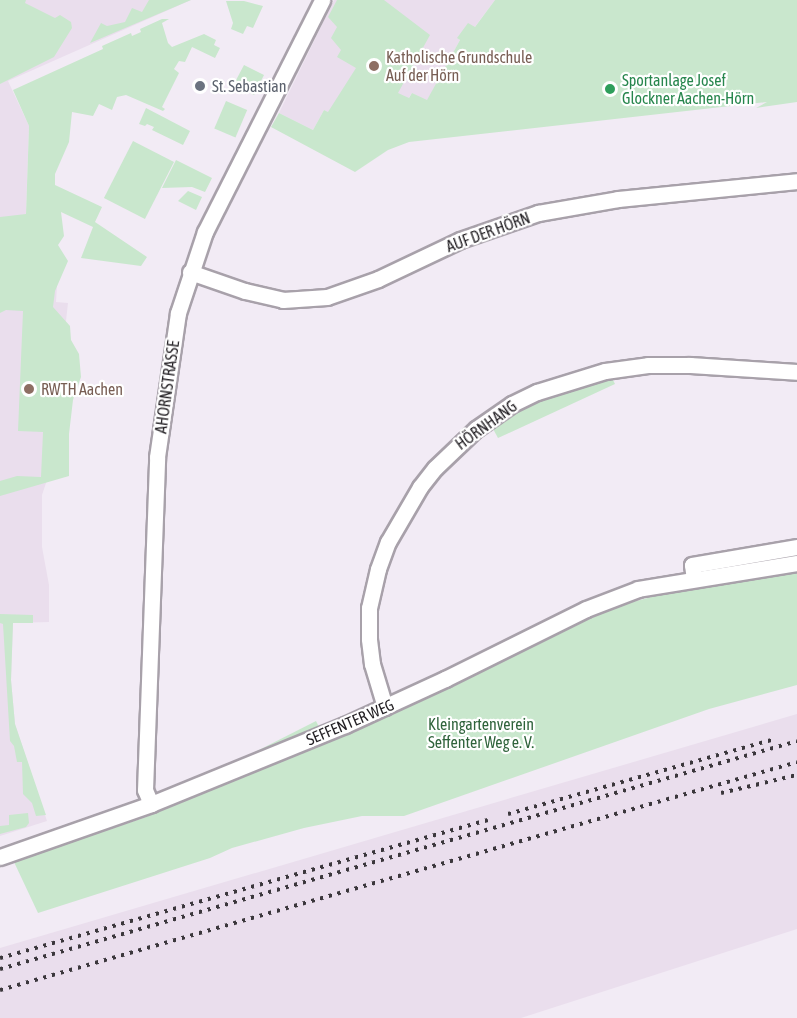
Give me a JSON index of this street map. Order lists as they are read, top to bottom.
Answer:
{
  "streets": {
    "street": [
      "AUF DER HÖRN",
      "AHORNSTRASSE",
      "HÖRNHANG",
      "SEFFENTER WEG"
    ]
  },
  "crossings": [
    ["AUF DER HÖRN", "AHORNSTRASSE"],
    ["AHORNSTRASSE", "SEFFENTER WEG"],
    ["HÖRNHANG", "SEFFENTER WEG"]
  ],
  "parks": ["Kleingartenverein Seffenter Weg e. V."],
  "places": [
    "Katholische Grundschule Auf der Hörn",
    "St. Sebastian",
    "Sportanlage Josef Glockner Aachen-Hörn",
    "RWTH Aachen"
  ]
}
